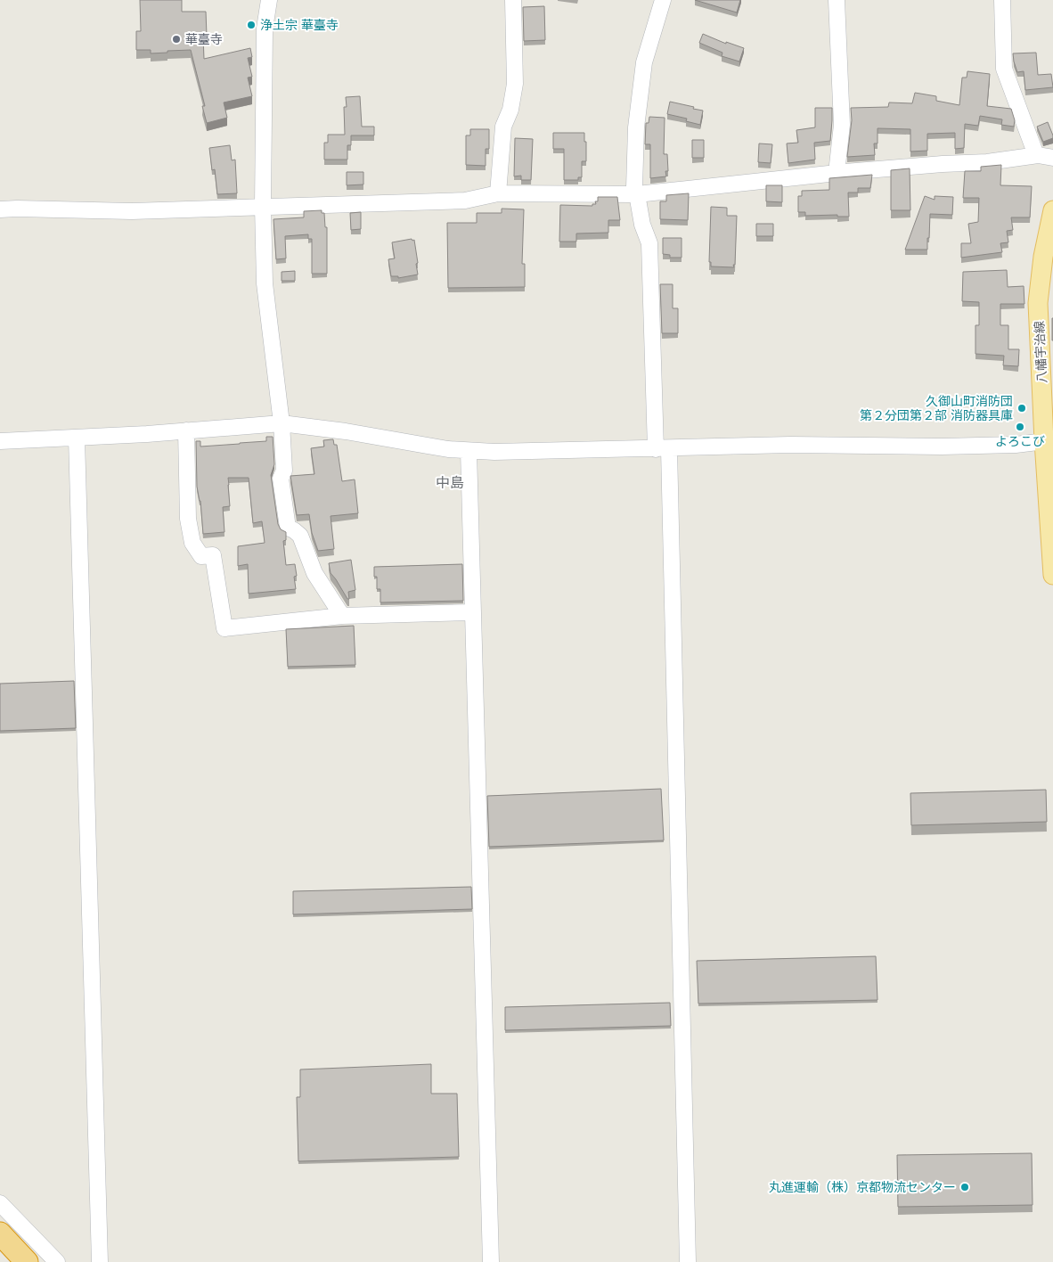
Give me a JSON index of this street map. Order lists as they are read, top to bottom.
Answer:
{
  "streets": {
    "main road": ["八幡宇治線"]
  },
  "districts": ["中島"],
  "places": [
    "浄土宗 華臺寺",
    "華臺寺",
    "久御山町消防団 第２分団第２部 消防器具庫",
    "よろこび",
    "丸進運輸（株）京都物流センター"
  ]
}
